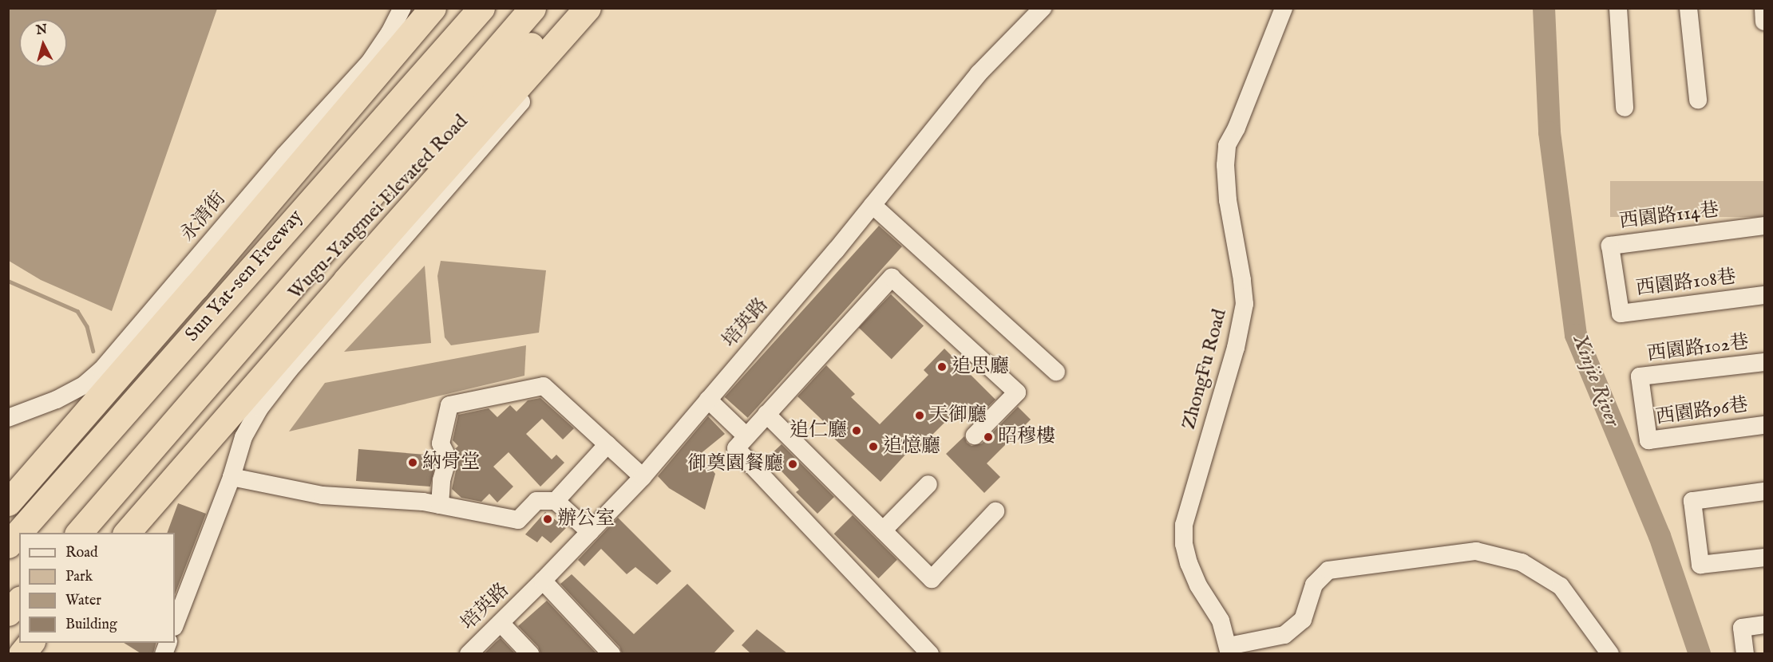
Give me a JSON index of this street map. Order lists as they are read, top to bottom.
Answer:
{
  "streets": {
    "highway": ["Wugu-Yangmei Elevated Road", "Sun Yat-sen Freeway"],
    "street": [
      "西園路114巷",
      "永清街",
      "西園路108巷",
      "培英路",
      "西園路102巷",
      "ZhongFu Road",
      "西園路96巷"
    ]
  },
  "crossings": [
    ["西園路114巷", "西園路108巷"],
    ["西園路102巷", "西園路96巷"]
  ],
  "water": ["Xinjie River"],
  "places": [
    "追思廳",
    "天御廳",
    "追仁廳",
    "昭穆樓",
    "追憶廳",
    "納骨堂",
    "御奠園餐廳",
    "辦公室"
  ],
  "legend": [
    "Road",
    "Park",
    "Water",
    "Building"
  ],
  "north": "top"
}
